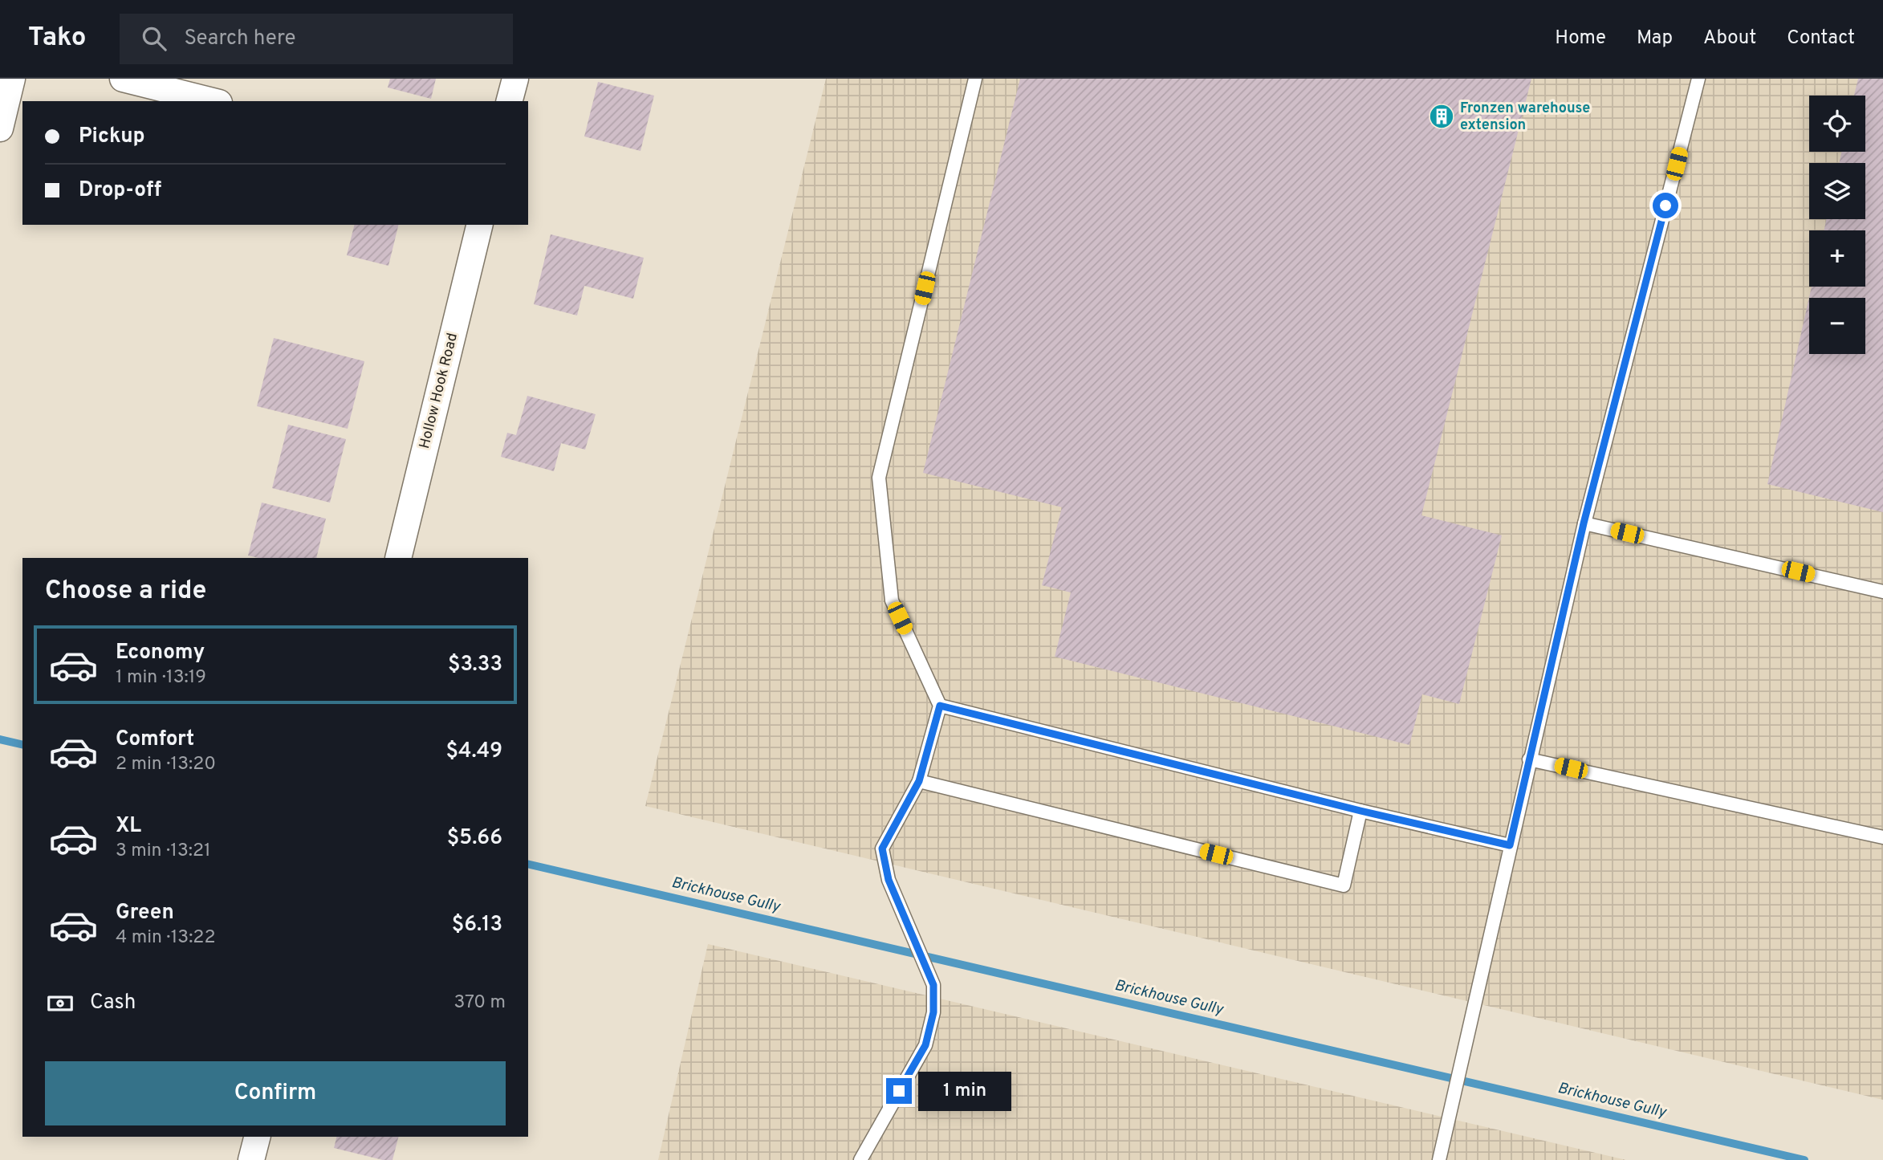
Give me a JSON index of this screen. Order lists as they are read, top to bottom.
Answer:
{
  "streets": {
    "street": ["Hollow Hook Road"]
  },
  "water": ["Brickhouse Gully"],
  "places": {
    "building": ["Fronzen warehouse extension"]
  },
  "page": {
    "header": "Tako",
    "search": "Search here",
    "nav": [
      "Home",
      "Map",
      "About",
      "Contact"
    ],
    "map_buttons": ["+", "−"],
    "banner": ["Pickup", "Drop-off"],
    "heading": "Choose a ride",
    "list": [
      {
        "name": "Economy",
        "note": "1 min · 13:19",
        "value": "$3.33"
      },
      {
        "name": "Comfort",
        "note": "2 min · 13:20",
        "value": "$4.49"
      },
      {
        "name": "XL",
        "note": "3 min · 13:21",
        "value": "$5.66"
      },
      {
        "name": "Green",
        "note": "4 min · 13:22",
        "value": "$6.13"
      }
    ],
    "pay": ["Cash", "370 m"],
    "buttons": "Confirm",
    "bubble": "1 min"
  }
}
